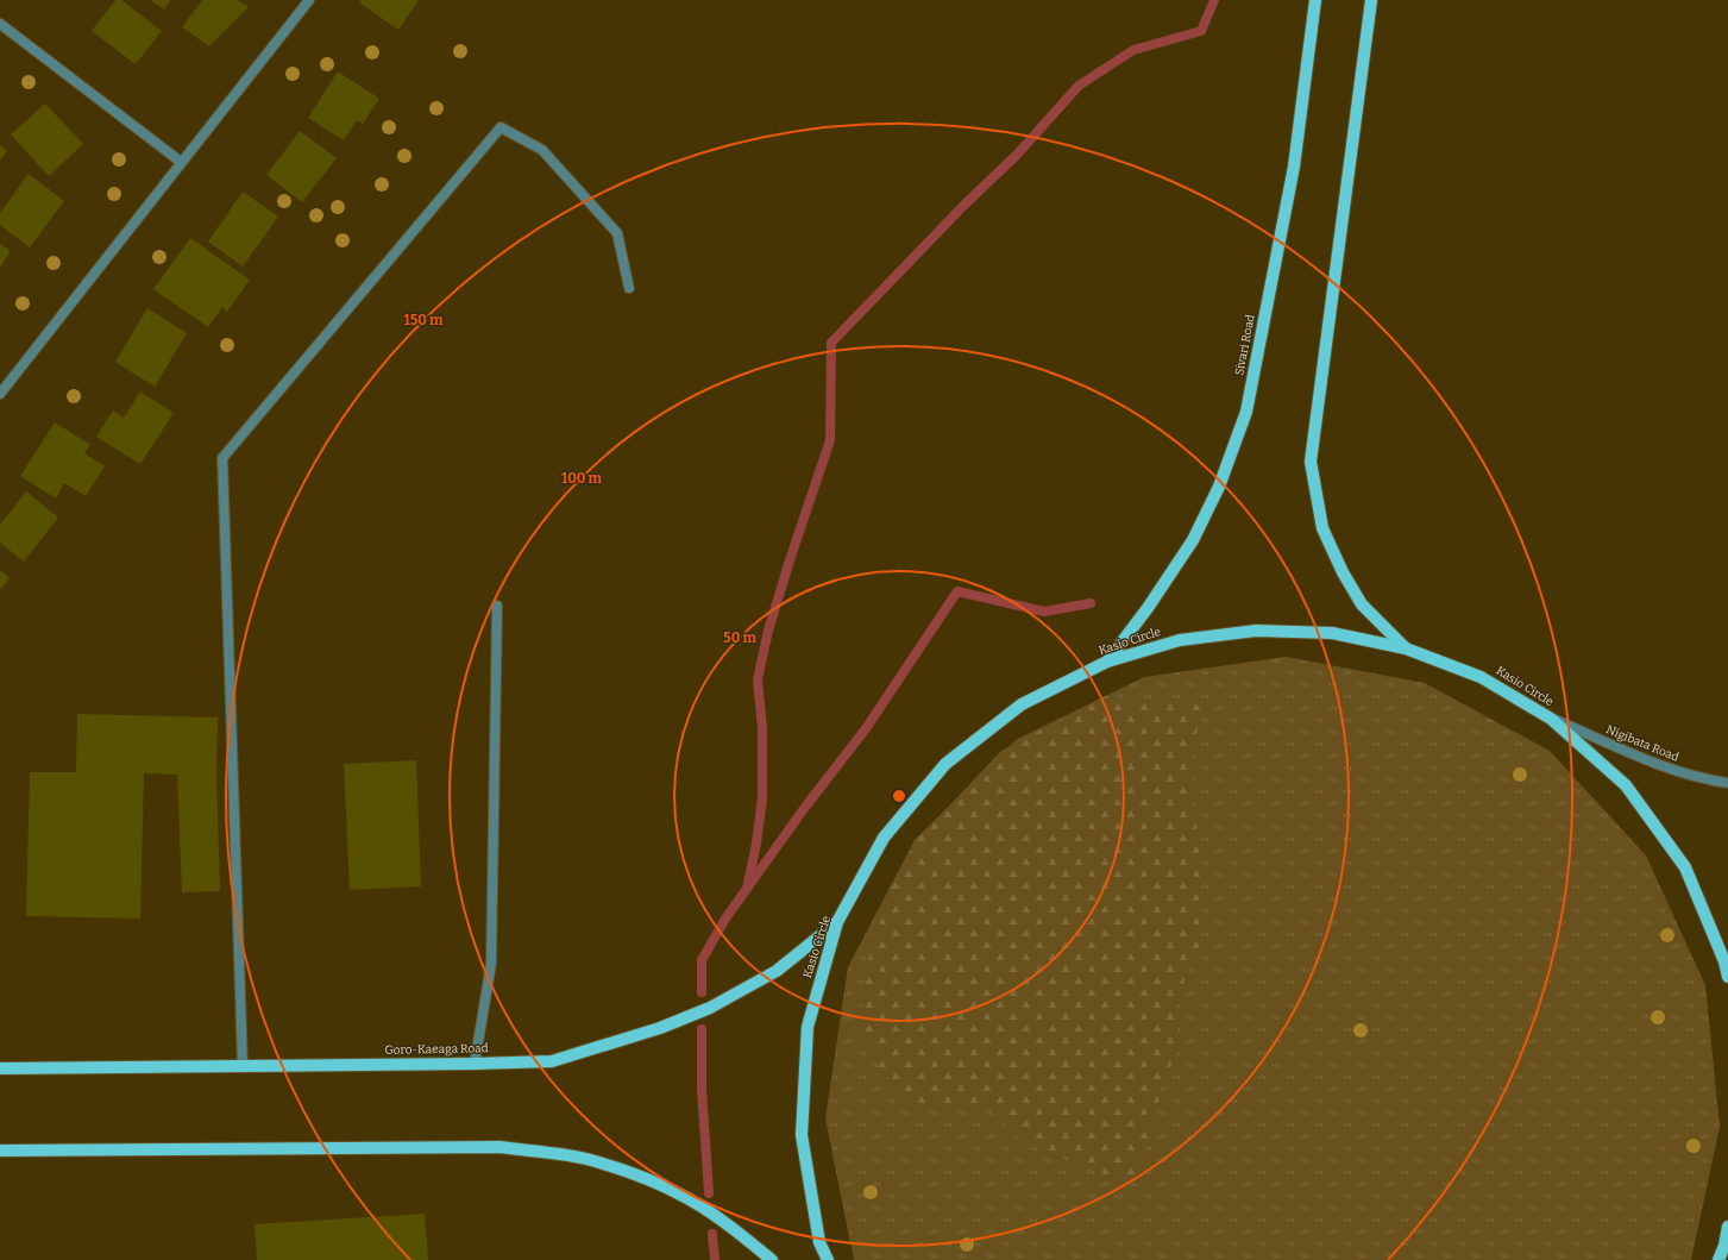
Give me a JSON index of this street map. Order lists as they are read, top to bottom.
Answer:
{
  "streets": {
    "main road": ["Sivari Road", "Kasio Circle", "Goro-Kaeaga Road"],
    "street": ["Nigibata Road"]
  },
  "crossings": [
    ["Sivari Road", "Kasio Circle"],
    ["Kasio Circle", "Nigibata Road"],
    ["Kasio Circle", "Goro-Kaeaga Road"]
  ],
  "rings": ["150 m", "100 m", "50 m"]
}
